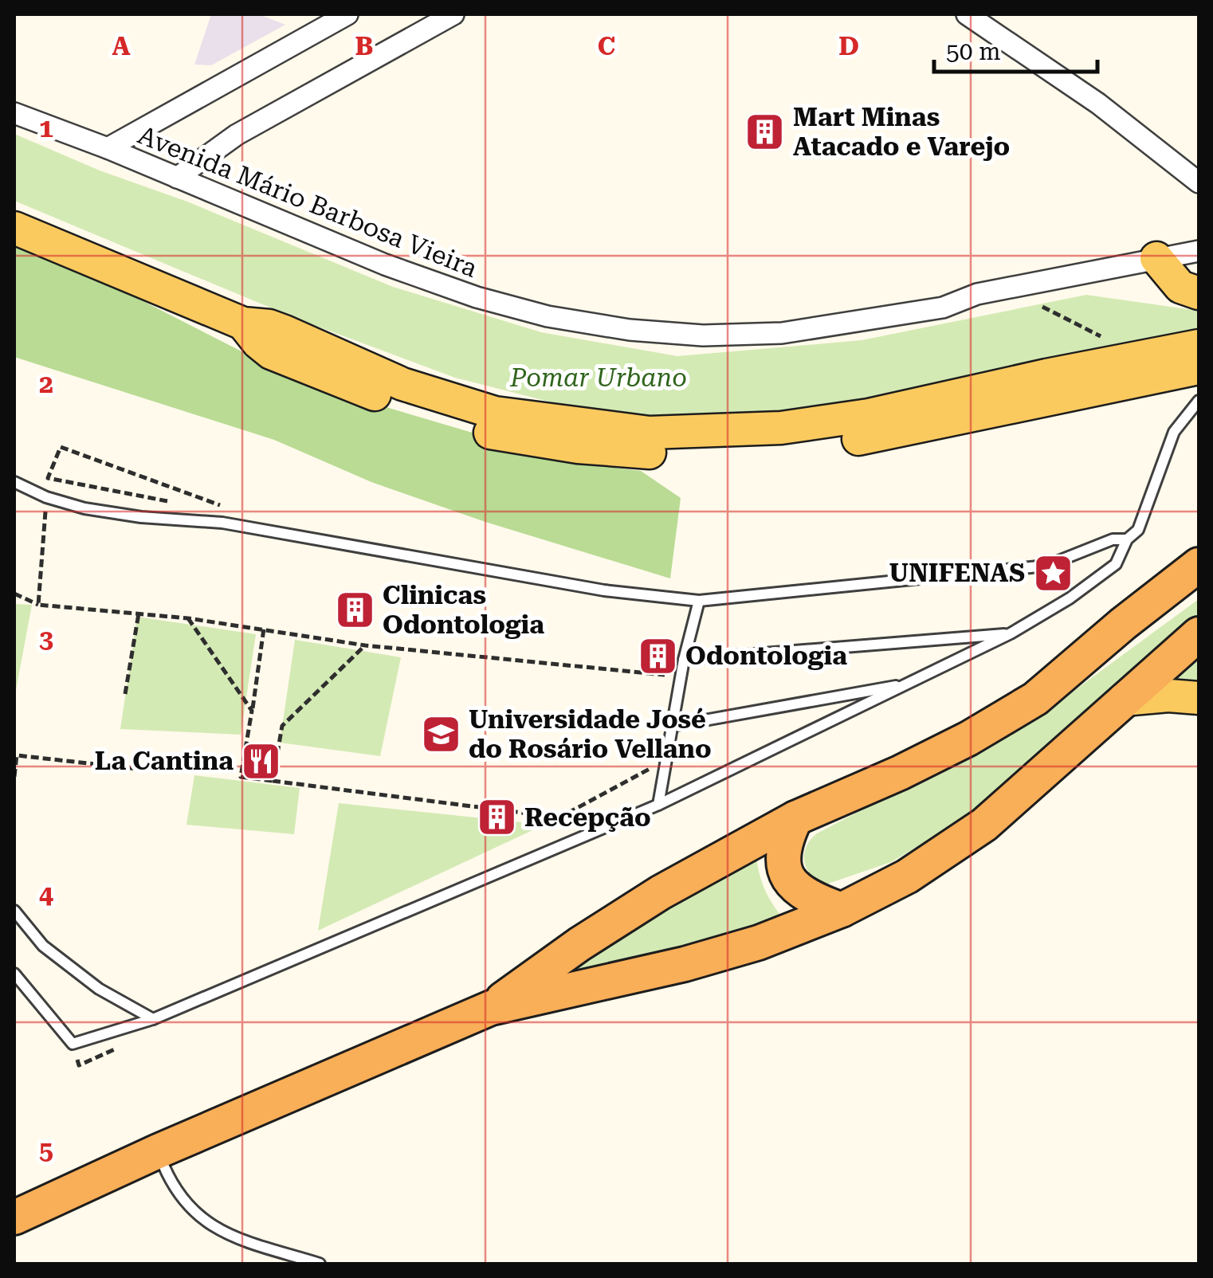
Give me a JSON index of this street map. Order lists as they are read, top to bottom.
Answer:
{
  "streets": {
    "street": ["Avenida Mário Barbosa Vieira"]
  },
  "parks": ["Pomar Urbano"],
  "places": {
    "building": [
      "Mart Minas Atacado e Varejo",
      "Clinicas Odontologia",
      "Odontologia",
      "Recepção"
    ],
    "place": ["UNIFENAS"],
    "school or university": ["Universidade José do Rosário Vellano"],
    "restaurant": ["La Cantina"]
  },
  "scale_bar": "50 m",
  "grid": {
    "columns": [
      "A",
      "B",
      "C",
      "D"
    ],
    "rows": [
      "1",
      "2",
      "3",
      "4",
      "5"
    ]
  }
}
